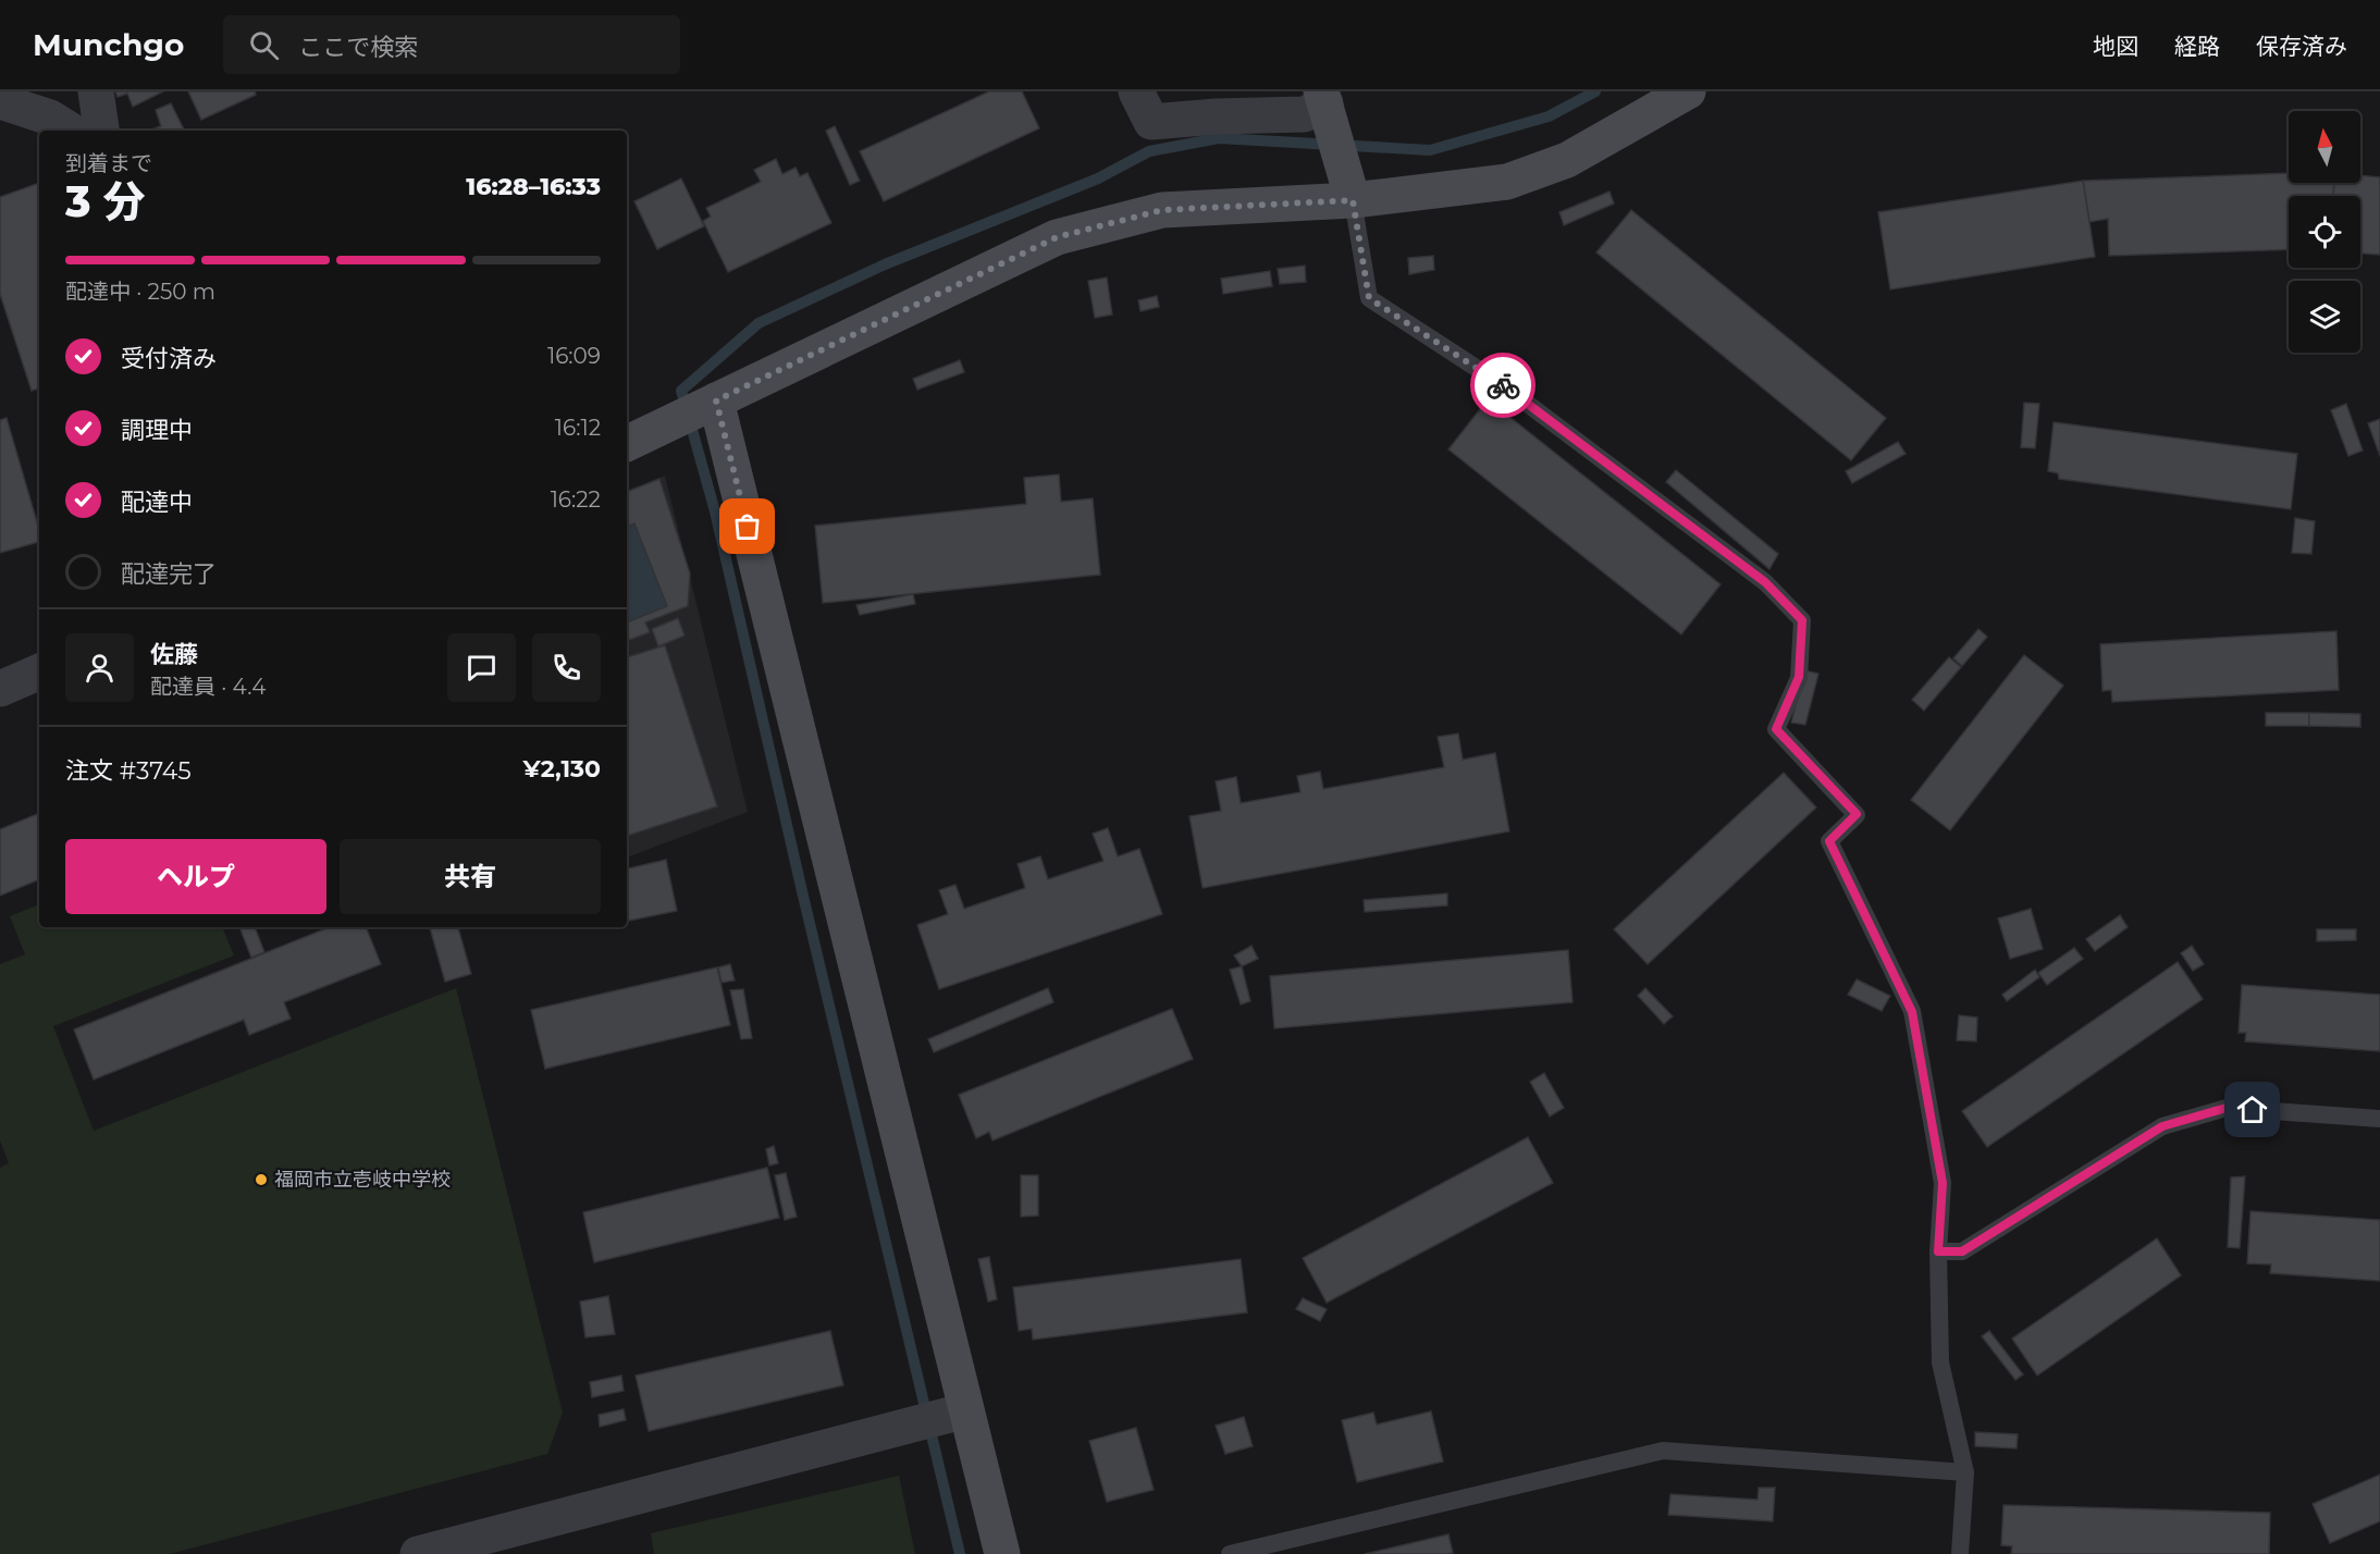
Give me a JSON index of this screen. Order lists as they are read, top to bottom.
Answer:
{
  "places": ["福岡市立壱岐中学校"],
  "north": "top",
  "page": {
    "header": "Munchgo",
    "search": "ここで検索",
    "nav": ["地図", "経路", "保存済み"],
    "heading": ["3 分", "到着まで", "16:28–16:33"],
    "panel": [
      "佐藤",
      "配達員 · 4.4",
      "注文 #3745",
      "¥2,130"
    ],
    "bar": "配達中 · 250 m",
    "list": [
      ["受付済み", "16:09"],
      ["調理中", "16:12"],
      ["配達中", "16:22"],
      "配達完了"
    ],
    "buttons": ["ヘルプ", "共有"]
  }
}
